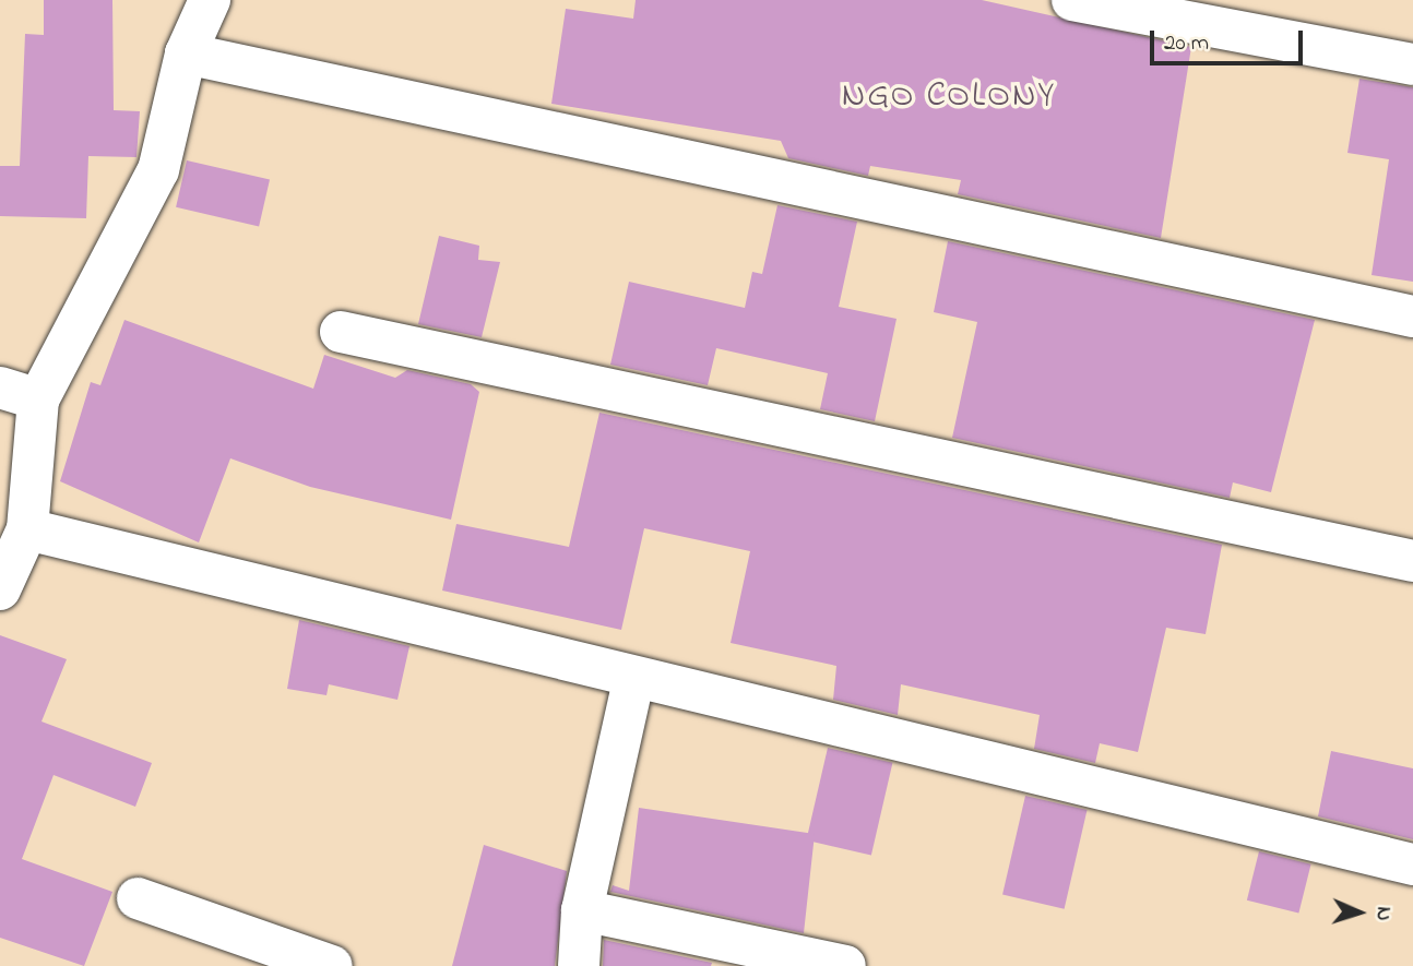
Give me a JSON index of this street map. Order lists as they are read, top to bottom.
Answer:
{
  "districts": ["NGO COLONY"],
  "scale_bar": "20 m",
  "north": "right"
}
